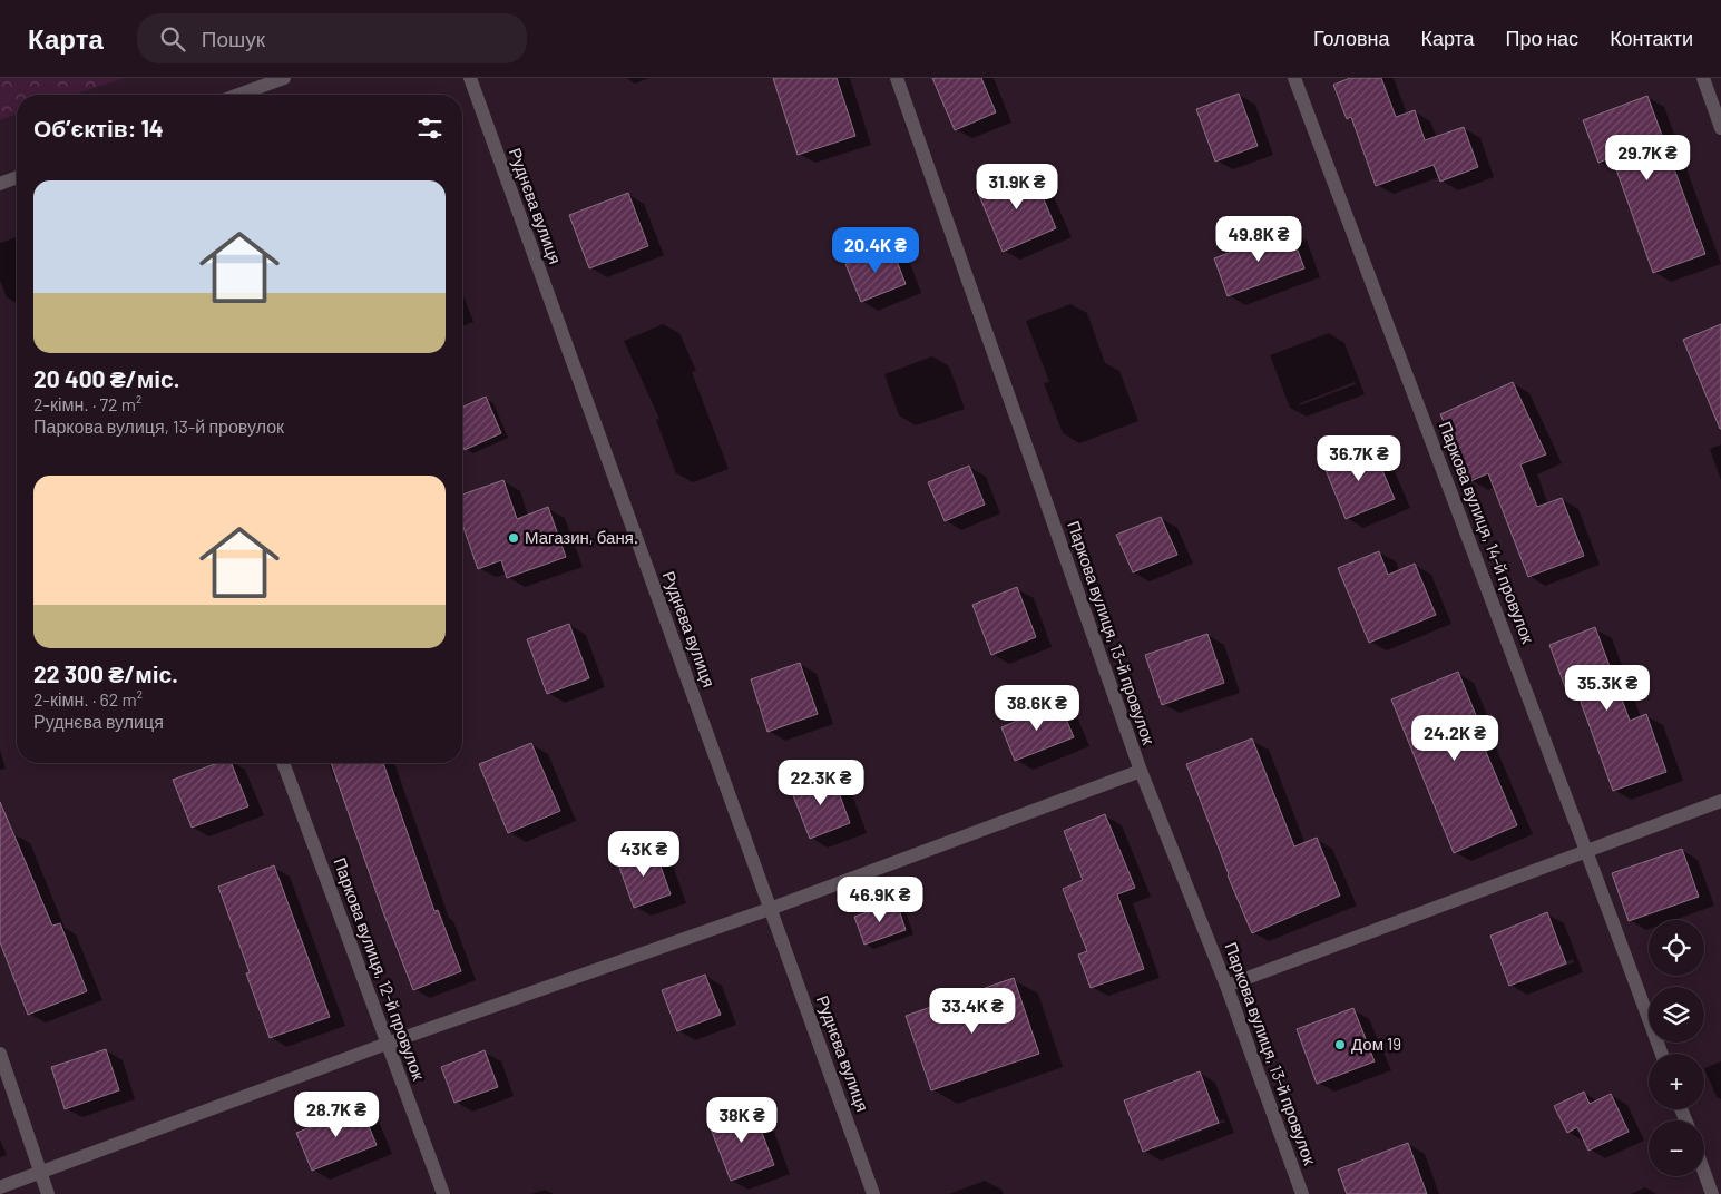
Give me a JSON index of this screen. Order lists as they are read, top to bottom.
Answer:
{
  "streets": {
    "street": [
      "Руднєва вулиця",
      "Паркова вулиця, 14-й провулок",
      "Паркова вулиця, 13-й провулок",
      "Паркова вулиця, 12-й провулок"
    ]
  },
  "places": ["Магазин, баня.", "Дом 19"],
  "page": {
    "header": "Карта",
    "search": "Пошук",
    "nav": [
      "Головна",
      "Карта",
      "Про нас",
      "Контакти"
    ],
    "heading": "Об’єктів: 14",
    "price": [
      "29.7K ₴",
      "31.9K ₴",
      "49.8K ₴",
      "20.4K ₴",
      "36.7K ₴",
      "35.3K ₴",
      "38.6K ₴",
      "24.2K ₴",
      "22.3K ₴",
      "43K ₴",
      "46.9K ₴",
      "33.4K ₴",
      "28.7K ₴",
      "38K ₴"
    ],
    "list": [
      {
        "name": "20 400 ₴/міс.",
        "note": "2-кімн. · 72 m² · Паркова вулиця, 13-й провулок"
      },
      {
        "name": "22 300 ₴/міс.",
        "note": "2-кімн. · 62 m² · Руднєва вулиця"
      }
    ],
    "map_buttons": ["+", "−"]
  }
}
